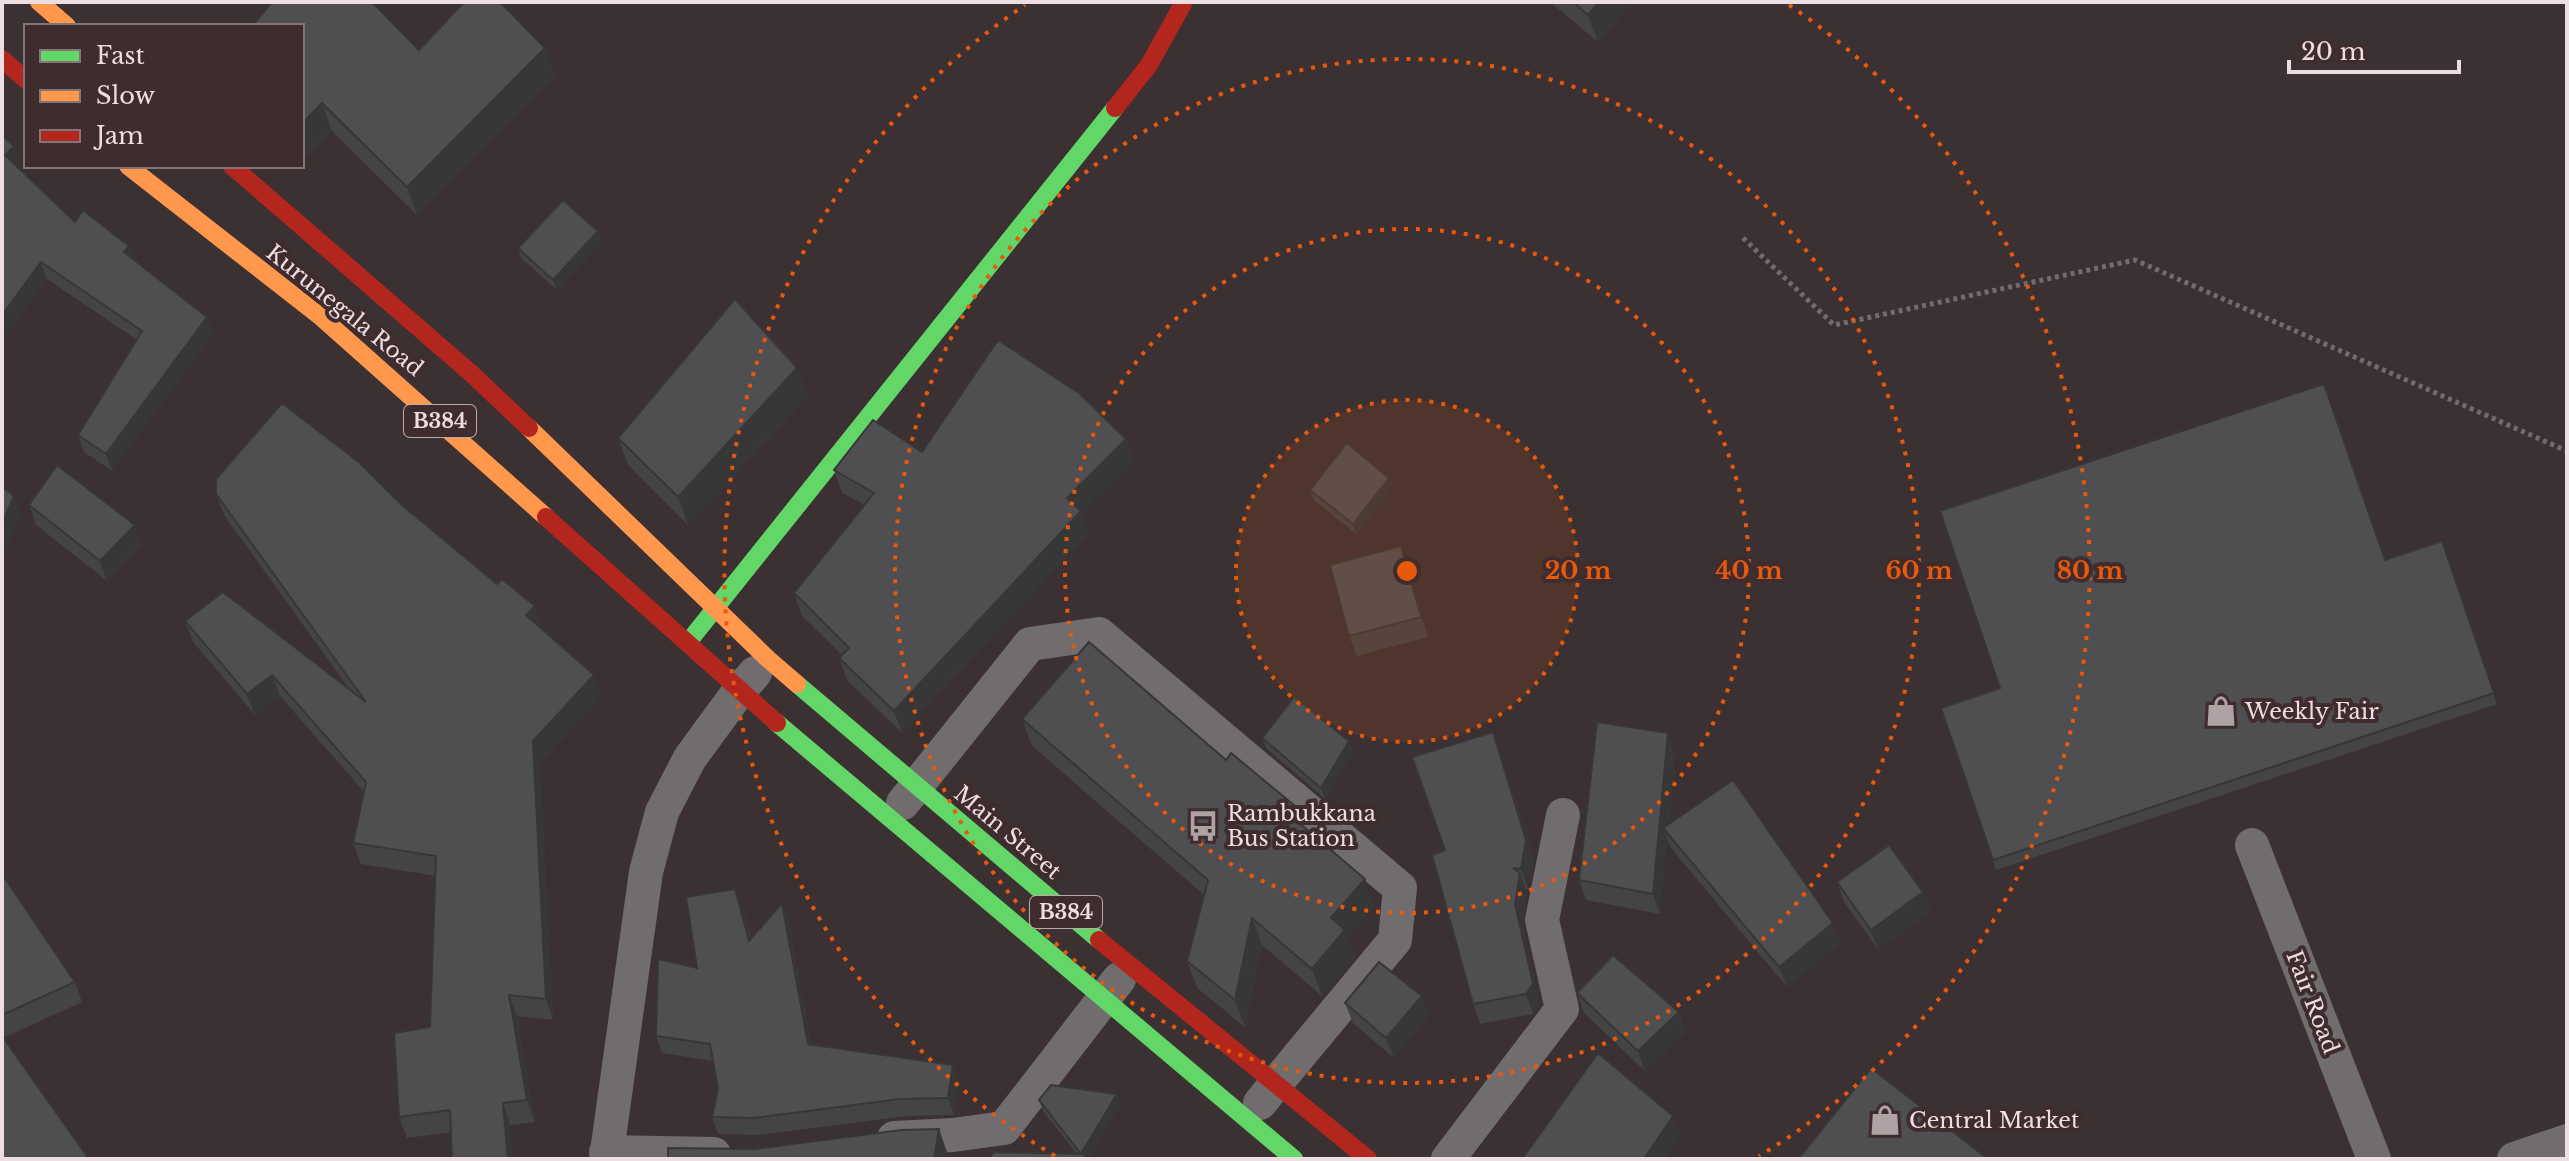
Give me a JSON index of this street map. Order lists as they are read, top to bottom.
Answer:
{
  "streets": {
    "main road": ["Kurunegala Road", "B384", "Main Street"],
    "lane": ["Fair Road"]
  },
  "crossings": [
    ["Kurunegala Road", "B384"],
    ["Kurunegala Road", "Main Street"]
  ],
  "places": {
    "shop": ["Weekly Fair", "Central Market"],
    "bus stop": ["Rambukkana Bus Station"]
  },
  "legend": ["Fast", "Slow", "Jam"],
  "scale_bar": "20 m",
  "rings": [
    "20 m",
    "40 m",
    "60 m",
    "80 m"
  ]
}
